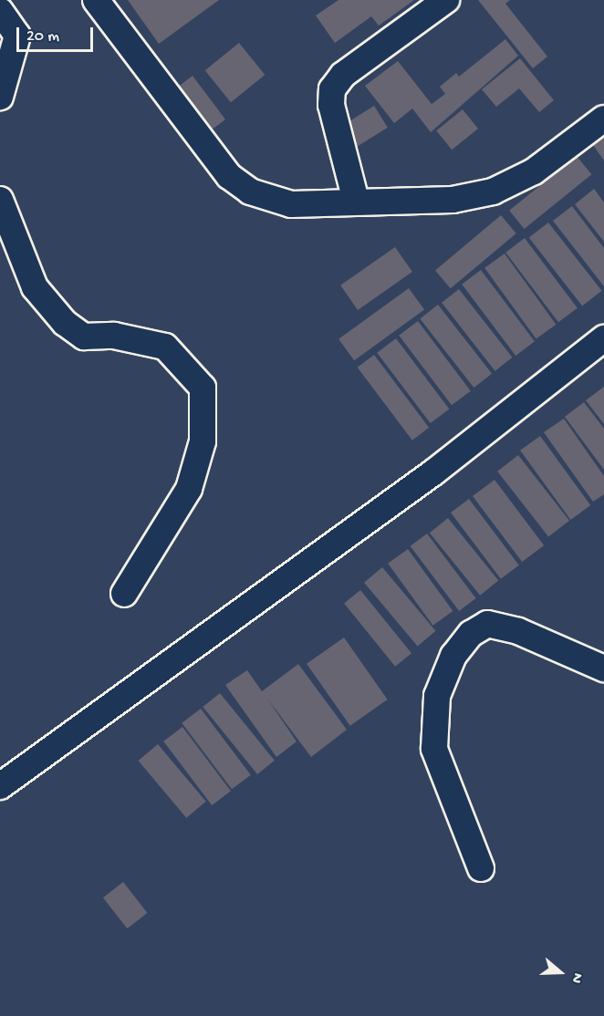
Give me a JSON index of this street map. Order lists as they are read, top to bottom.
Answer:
{
  "scale_bar": "20 m",
  "north": "right"
}
